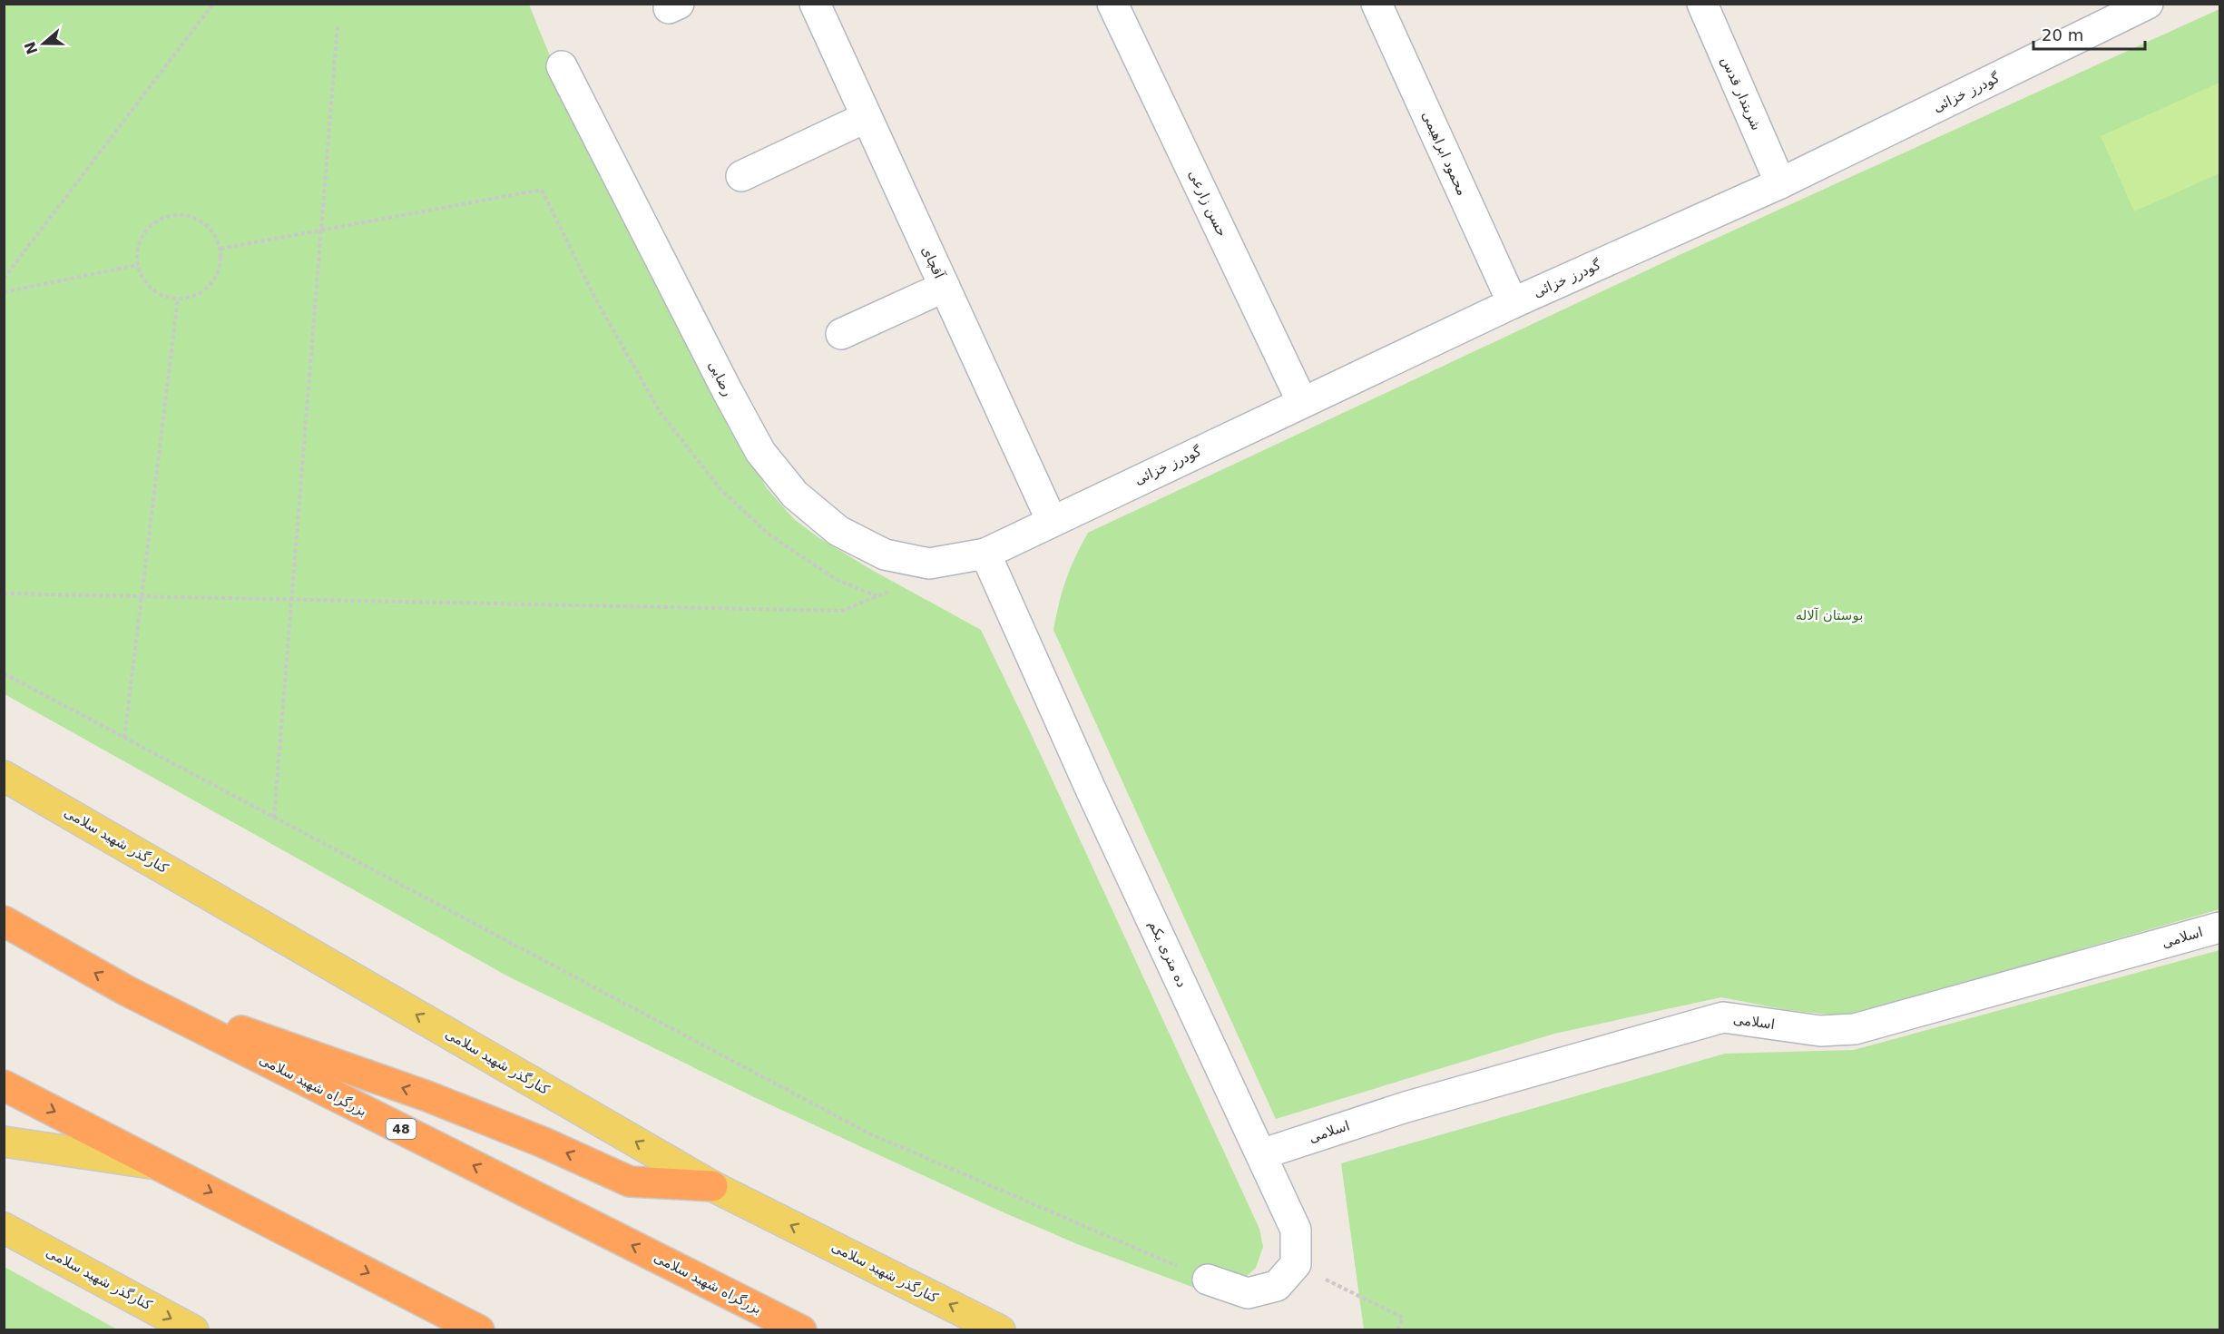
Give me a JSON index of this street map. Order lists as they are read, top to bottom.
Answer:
{
  "streets": {
    "highway": ["بزرگراه شهید سلامی", "48"],
    "main road": ["کنارگذر شهید سلامی"],
    "street": [
      "گودرز خزائی",
      "شربتدار قدس",
      "محمود ابراهیمی",
      "حسن زارعی",
      "آقچای",
      "رضایی",
      "اسلامی",
      "ده متری یکم"
    ]
  },
  "crossings": [
    ["گودرز خزائی", "شربتدار قدس"],
    ["گودرز خزائی", "محمود ابراهیمی"],
    ["گودرز خزائی", "حسن زارعی"],
    ["گودرز خزائی", "آقچای"],
    ["گودرز خزائی", "رضایی"],
    ["گودرز خزائی", "ده متری یکم"],
    ["رضایی", "ده متری یکم"],
    ["اسلامی", "ده متری یکم"]
  ],
  "parks": ["بوستان آلاله"],
  "scale_bar": "20 m",
  "north": "left"
}
